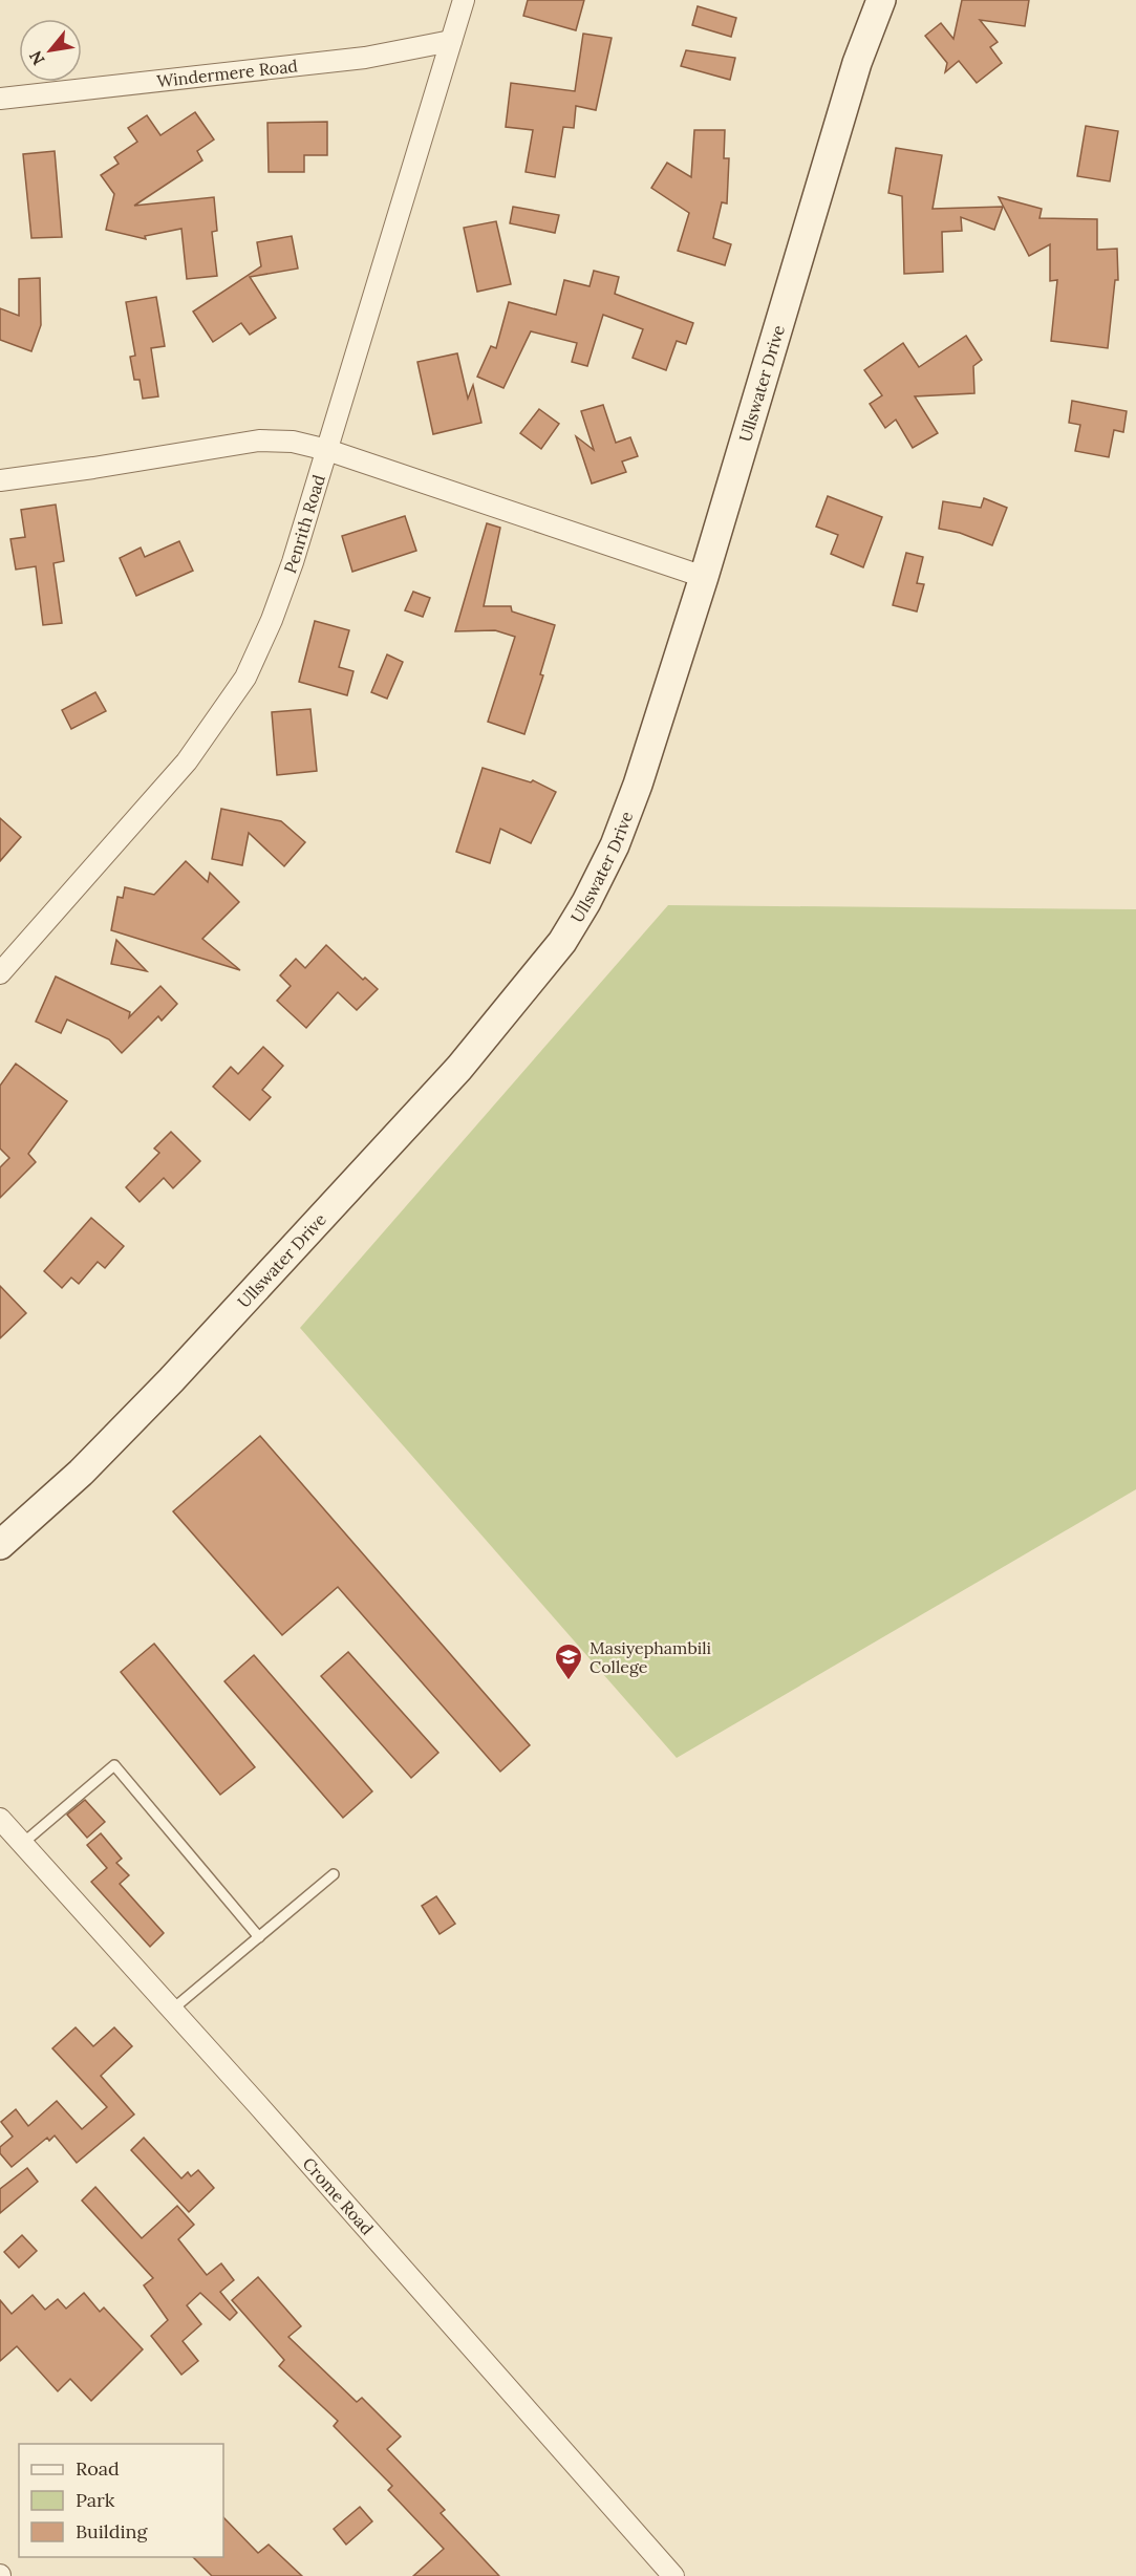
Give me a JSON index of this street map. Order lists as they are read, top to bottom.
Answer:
{
  "streets": {
    "street": [
      "Windermere Road",
      "Ullswater Drive",
      "Penrith Road",
      "Crome Road"
    ]
  },
  "crossings": [
    ["Windermere Road", "Penrith Road"]
  ],
  "places": {
    "school or university": ["Masiyephambili College"]
  },
  "legend": ["Road", "Park", "Building"],
  "north": "bottom left"
}
